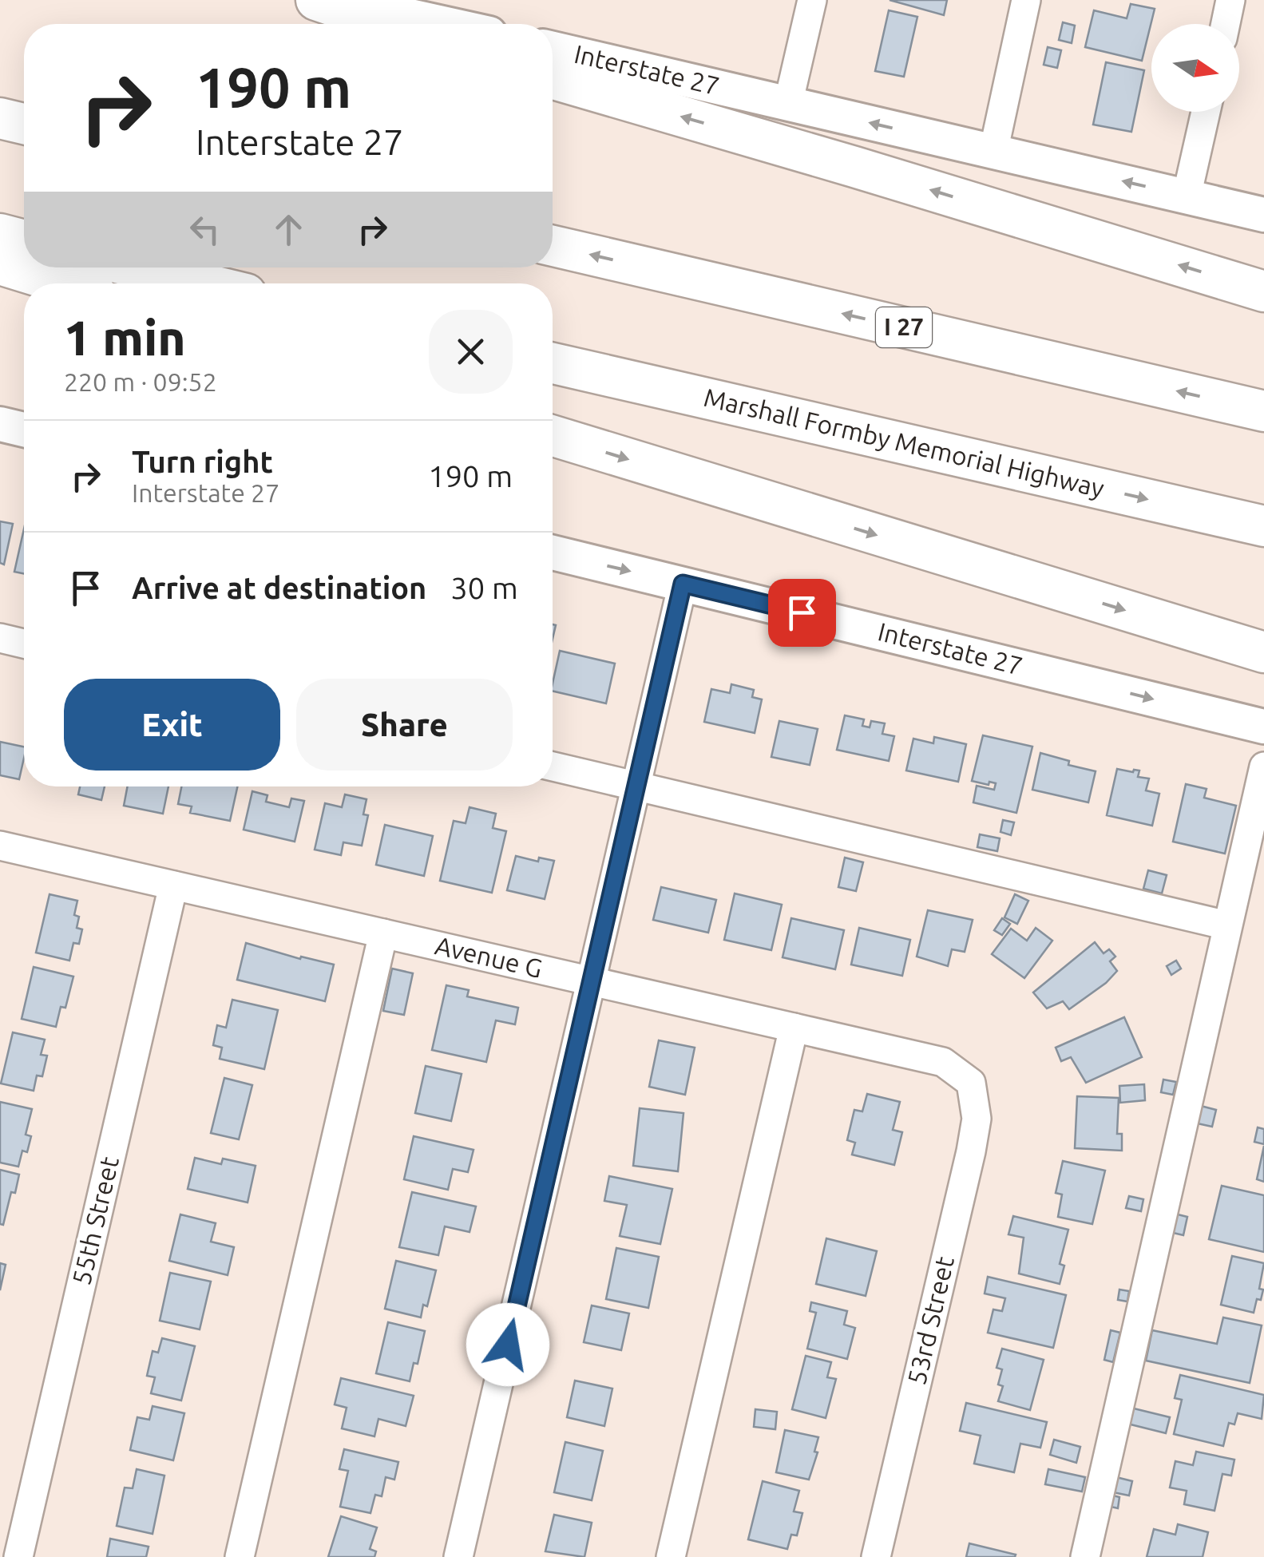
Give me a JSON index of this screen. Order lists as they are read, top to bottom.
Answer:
{
  "streets": {
    "highway": ["I 27", "Marshall Formby Memorial Highway"],
    "main road": ["Interstate 27"],
    "street": ["Avenue G", "55th Street", "53rd Street"]
  },
  "crossings": [
    ["Avenue G", "55th Street"],
    ["Avenue G", "53rd Street"]
  ],
  "north": "right",
  "page": {
    "turn": ["190 m", "Interstate 27"],
    "heading": ["1 min", "220 m · 09:52"],
    "list": [
      {
        "name": "Turn right",
        "note": "Interstate 27",
        "value": "190 m"
      },
      {
        "name": "Arrive at destination",
        "value": "30 m"
      }
    ],
    "buttons": ["Exit", "Share"]
  }
}
